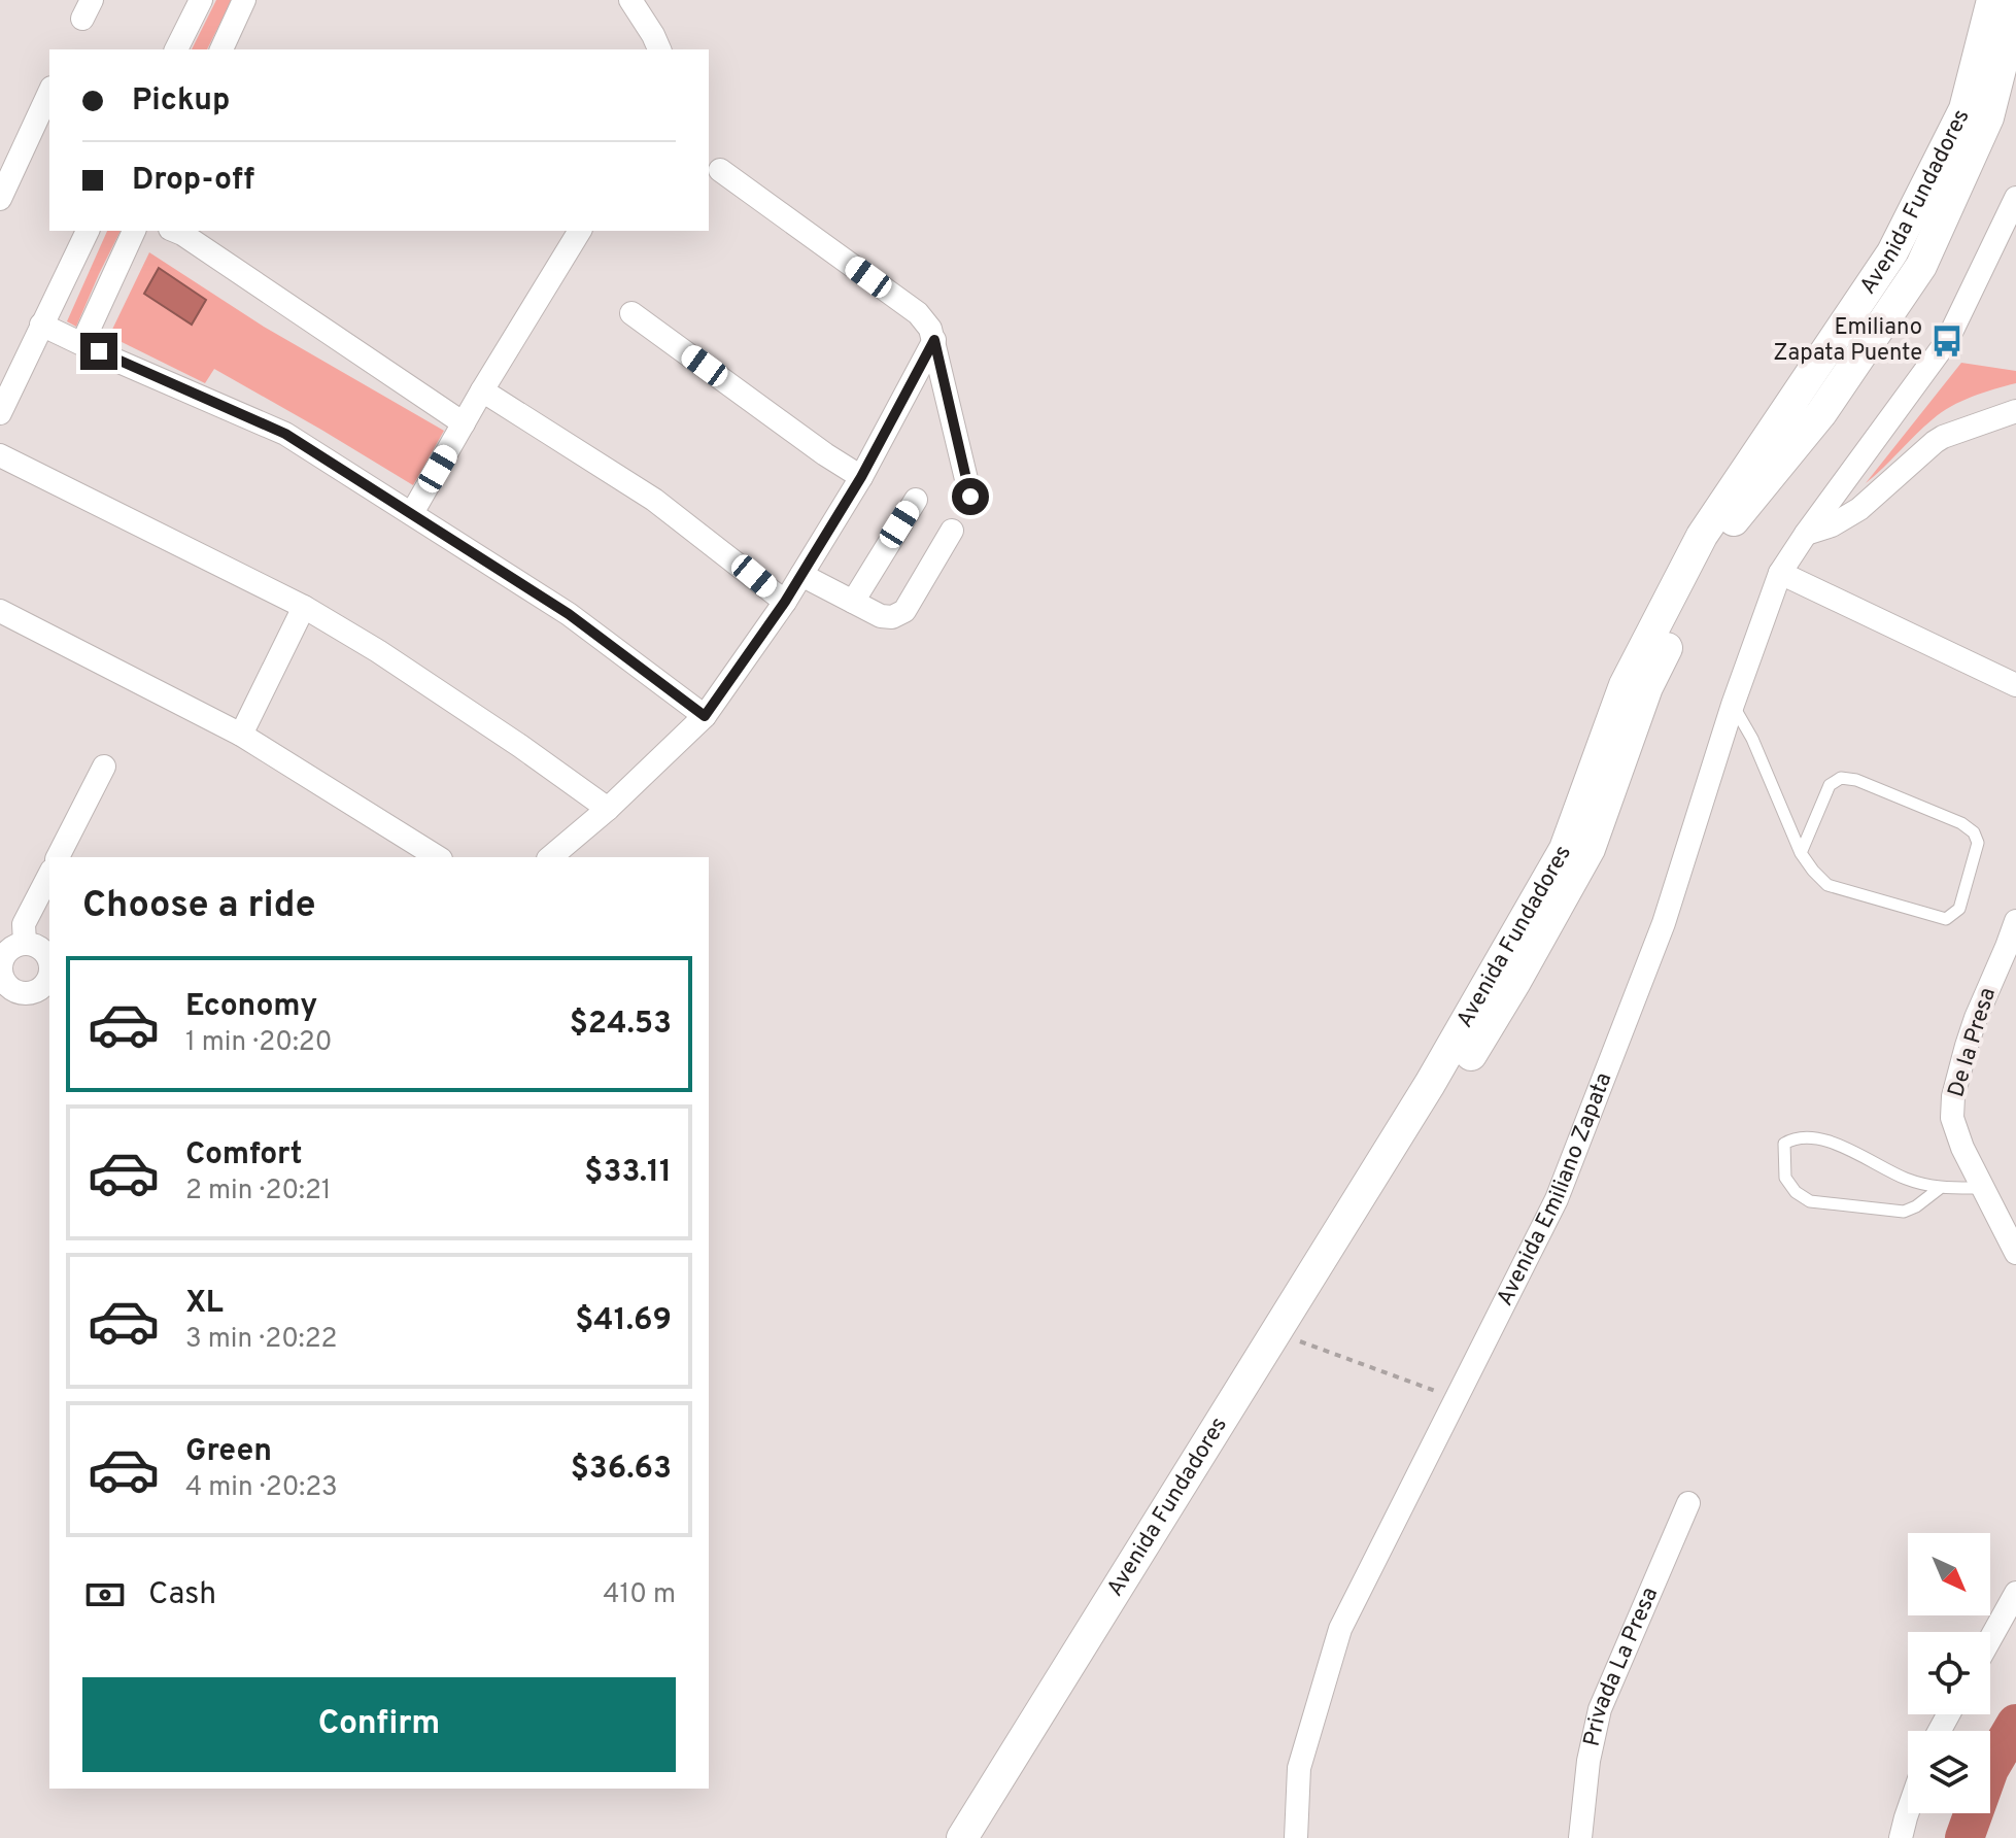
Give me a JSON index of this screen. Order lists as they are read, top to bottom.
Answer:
{
  "streets": {
    "main road": ["Avenida Fundadores"],
    "street": ["De la Presa", "Avenida Emiliano Zapata", "Privada La Presa"]
  },
  "places": {
    "bus stop": ["Emiliano Zapata Puente"]
  },
  "north": "bottom right",
  "page": {
    "banner": ["Pickup", "Drop-off"],
    "heading": "Choose a ride",
    "list": [
      {
        "name": "Economy",
        "note": "1 min · 20:20",
        "value": "$24.53"
      },
      {
        "name": "Comfort",
        "note": "2 min · 20:21",
        "value": "$33.11"
      },
      {
        "name": "XL",
        "note": "3 min · 20:22",
        "value": "$41.69"
      },
      {
        "name": "Green",
        "note": "4 min · 20:23",
        "value": "$36.63"
      }
    ],
    "pay": ["Cash", "410 m"],
    "buttons": "Confirm"
  }
}
